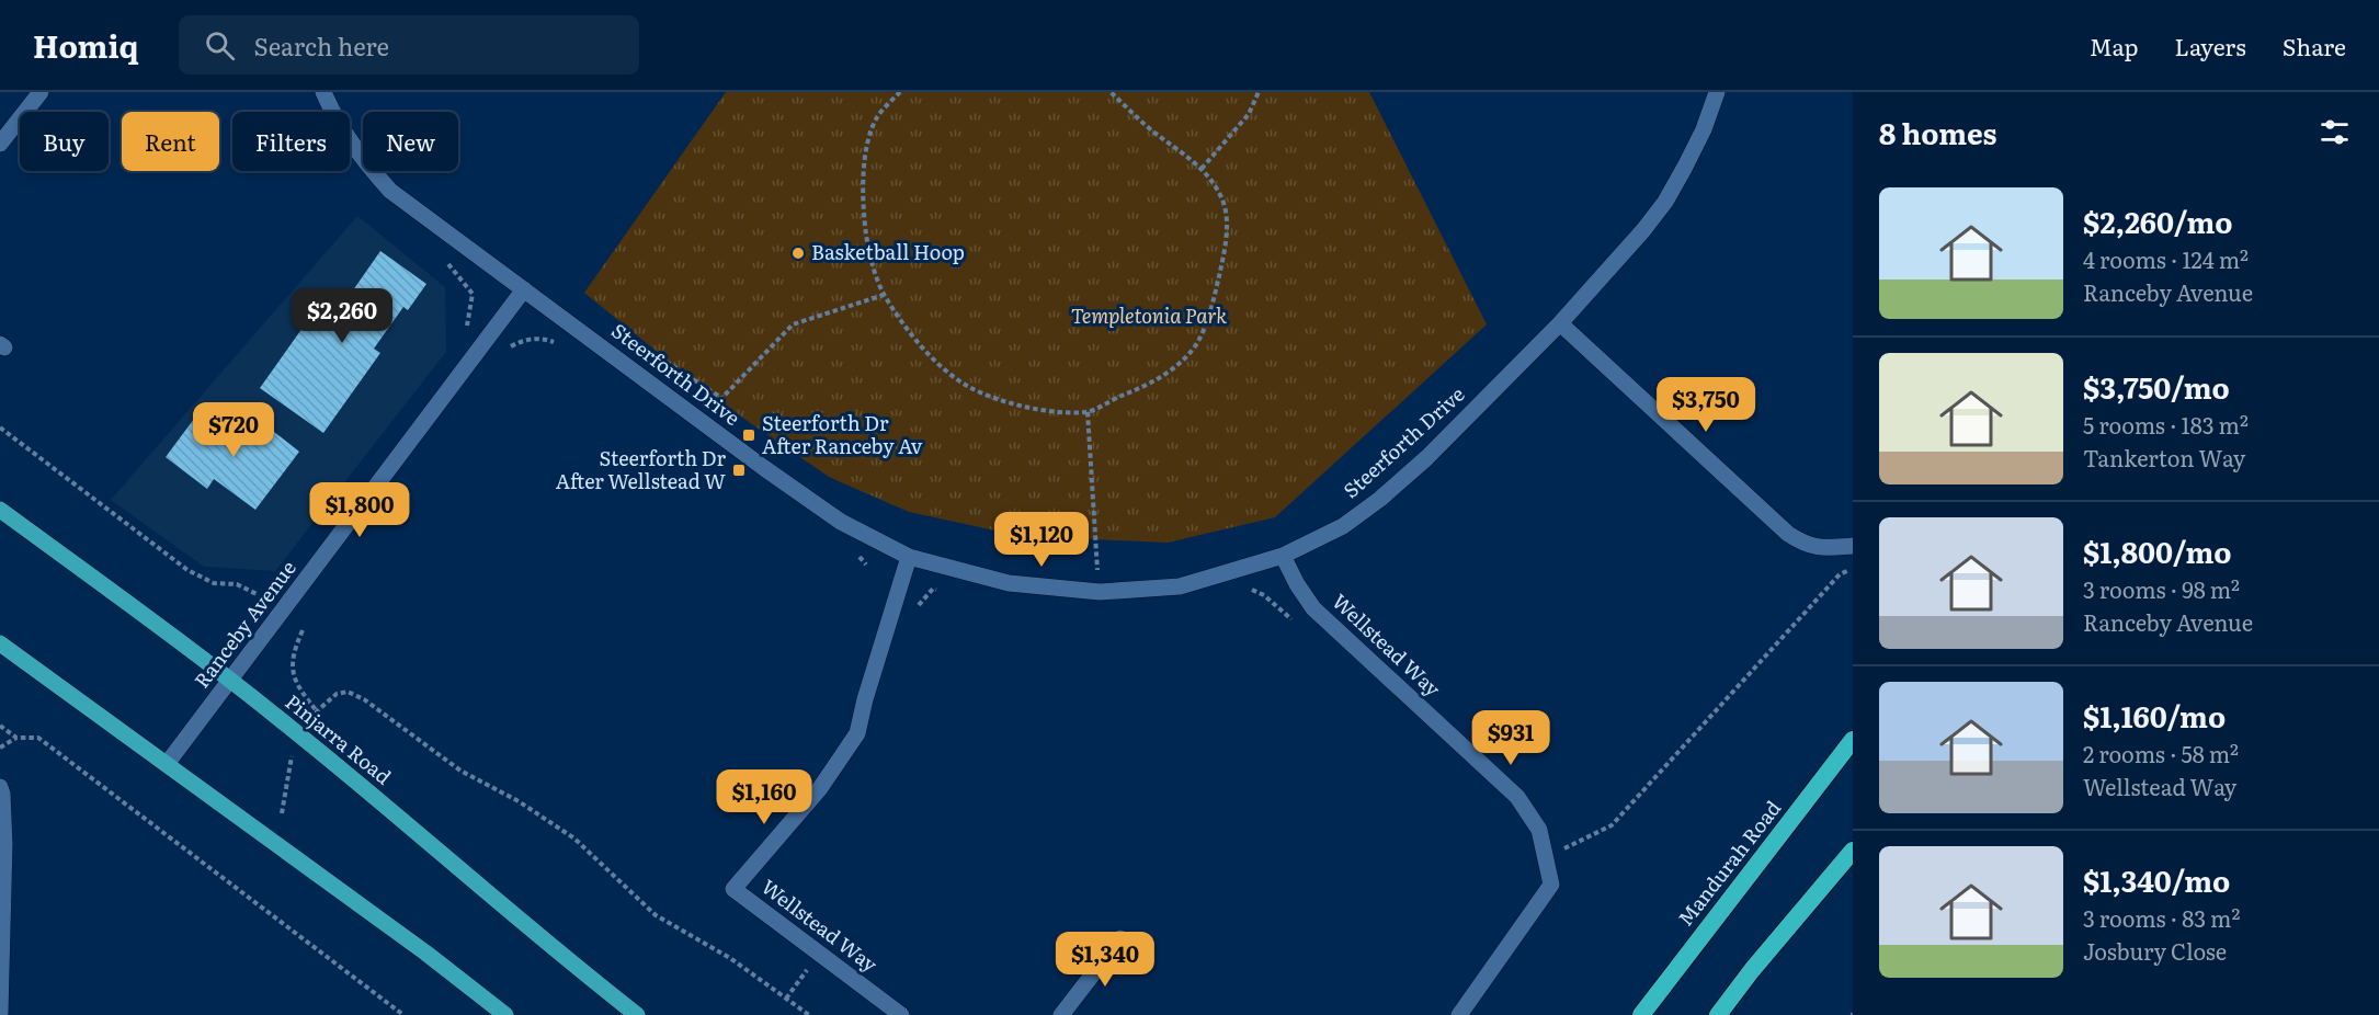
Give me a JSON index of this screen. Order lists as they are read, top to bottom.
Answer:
{
  "streets": {
    "highway": ["Mandurah Road"],
    "main road": ["Pinjarra Road"],
    "street": ["Steerforth Drive", "Ranceby Avenue", "Wellstead Way"]
  },
  "crossings": [
    ["Steerforth Drive", "Ranceby Avenue"],
    ["Steerforth Drive", "Wellstead Way"],
    ["Ranceby Avenue", "Pinjarra Road"]
  ],
  "parks": ["Templetonia Park"],
  "places": {
    "other": ["Basketball Hoop"],
    "transit": ["Steerforth Dr After Ranceby Av", "Steerforth Dr After Wellstead W"]
  },
  "page": {
    "header": "Homiq",
    "search": "Search here",
    "nav": ["Map", "Layers", "Share"],
    "heading": "8 homes",
    "chip": [
      "Buy",
      "Rent",
      "Filters",
      "New"
    ],
    "list": [
      {
        "name": "$2,260/mo",
        "note": "4 rooms · 124 m² · Ranceby Avenue"
      },
      {
        "name": "$3,750/mo",
        "note": "5 rooms · 183 m² · Tankerton Way"
      },
      {
        "name": "$1,800/mo",
        "note": "3 rooms · 98 m² · Ranceby Avenue"
      },
      {
        "name": "$1,160/mo",
        "note": "2 rooms · 58 m² · Wellstead Way"
      },
      {
        "name": "$1,340/mo",
        "note": "3 rooms · 83 m² · Josbury Close"
      }
    ],
    "price": [
      "$2,260",
      "$3,750",
      "$720",
      "$1,800",
      "$1,120",
      "$931",
      "$1,160",
      "$1,340"
    ]
  }
}
